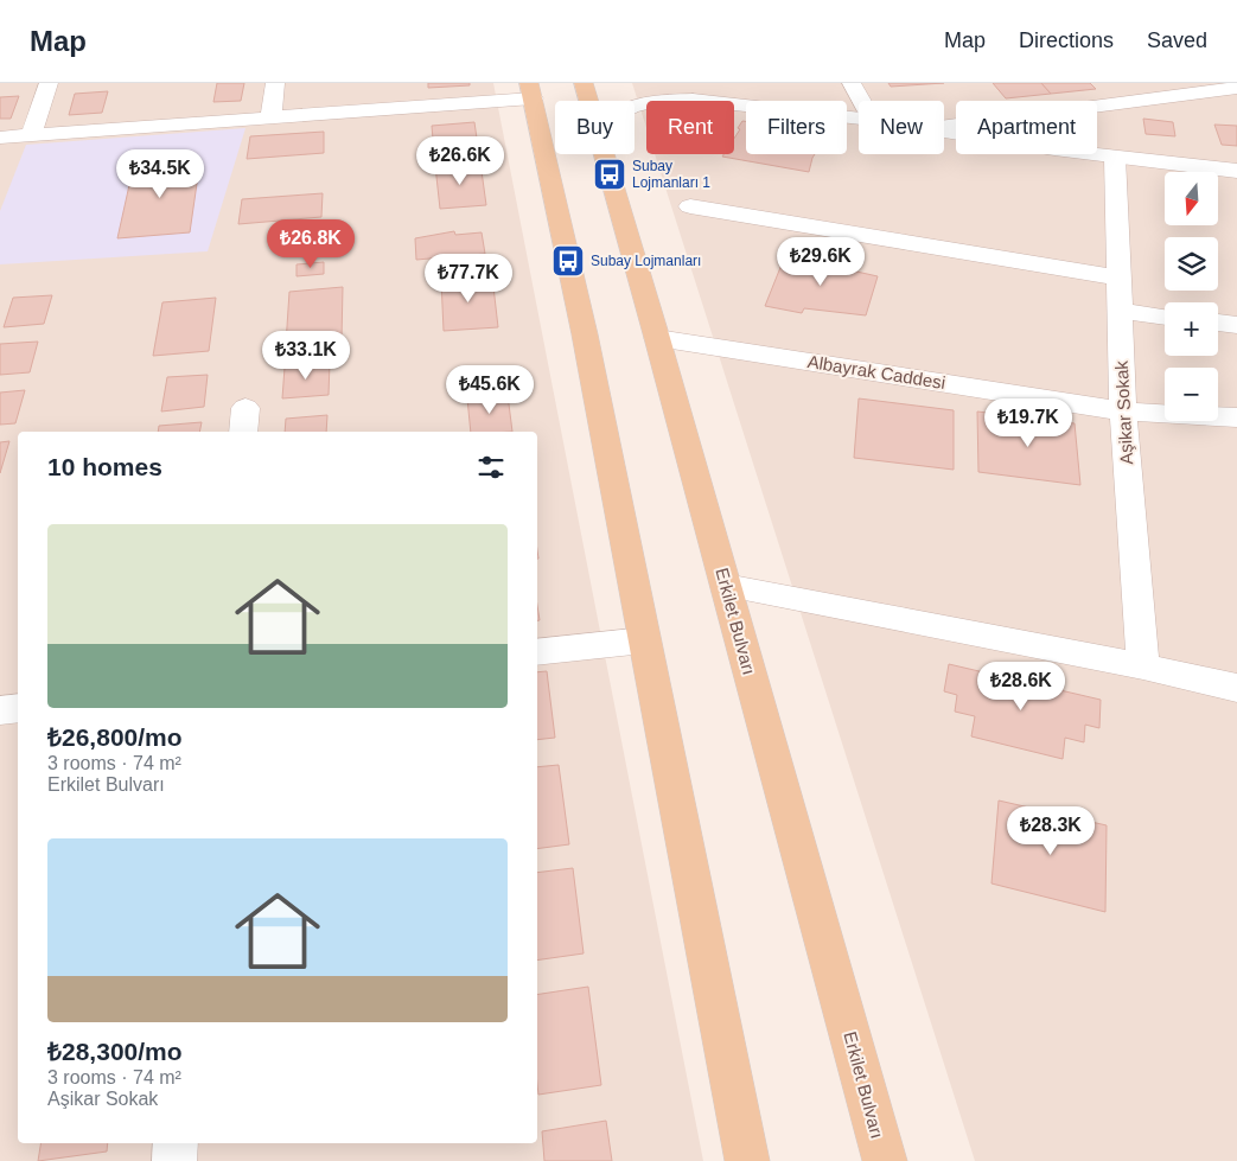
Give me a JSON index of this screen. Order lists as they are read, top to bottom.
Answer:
{
  "streets": {
    "main road": ["Erkilet Bulvarı"],
    "street": ["Albayrak Caddesi", "Aşikar Sokak"]
  },
  "crossings": [
    ["Albayrak Caddesi", "Aşikar Sokak"],
    ["Albayrak Caddesi", "Erkilet Bulvarı"]
  ],
  "places": {
    "bus stop": ["Subay Lojmanları 1", "Subay Lojmanları"]
  },
  "north": "bottom",
  "page": {
    "header": "Map",
    "nav": ["Map", "Directions", "Saved"],
    "chip": [
      "Buy",
      "Rent",
      "Filters",
      "New",
      "Apartment"
    ],
    "price": [
      "₺26.6K",
      "₺34.5K",
      "₺26.8K",
      "₺29.6K",
      "₺77.7K",
      "₺33.1K",
      "₺45.6K",
      "₺19.7K",
      "₺28.6K",
      "₺28.3K"
    ],
    "map_buttons": ["+", "−"],
    "heading": "10 homes",
    "list": [
      {
        "name": "₺26,800/mo",
        "note": "3 rooms · 74 m² · Erkilet Bulvarı"
      },
      {
        "name": "₺28,300/mo",
        "note": "3 rooms · 74 m² · Aşikar Sokak"
      }
    ]
  }
}
